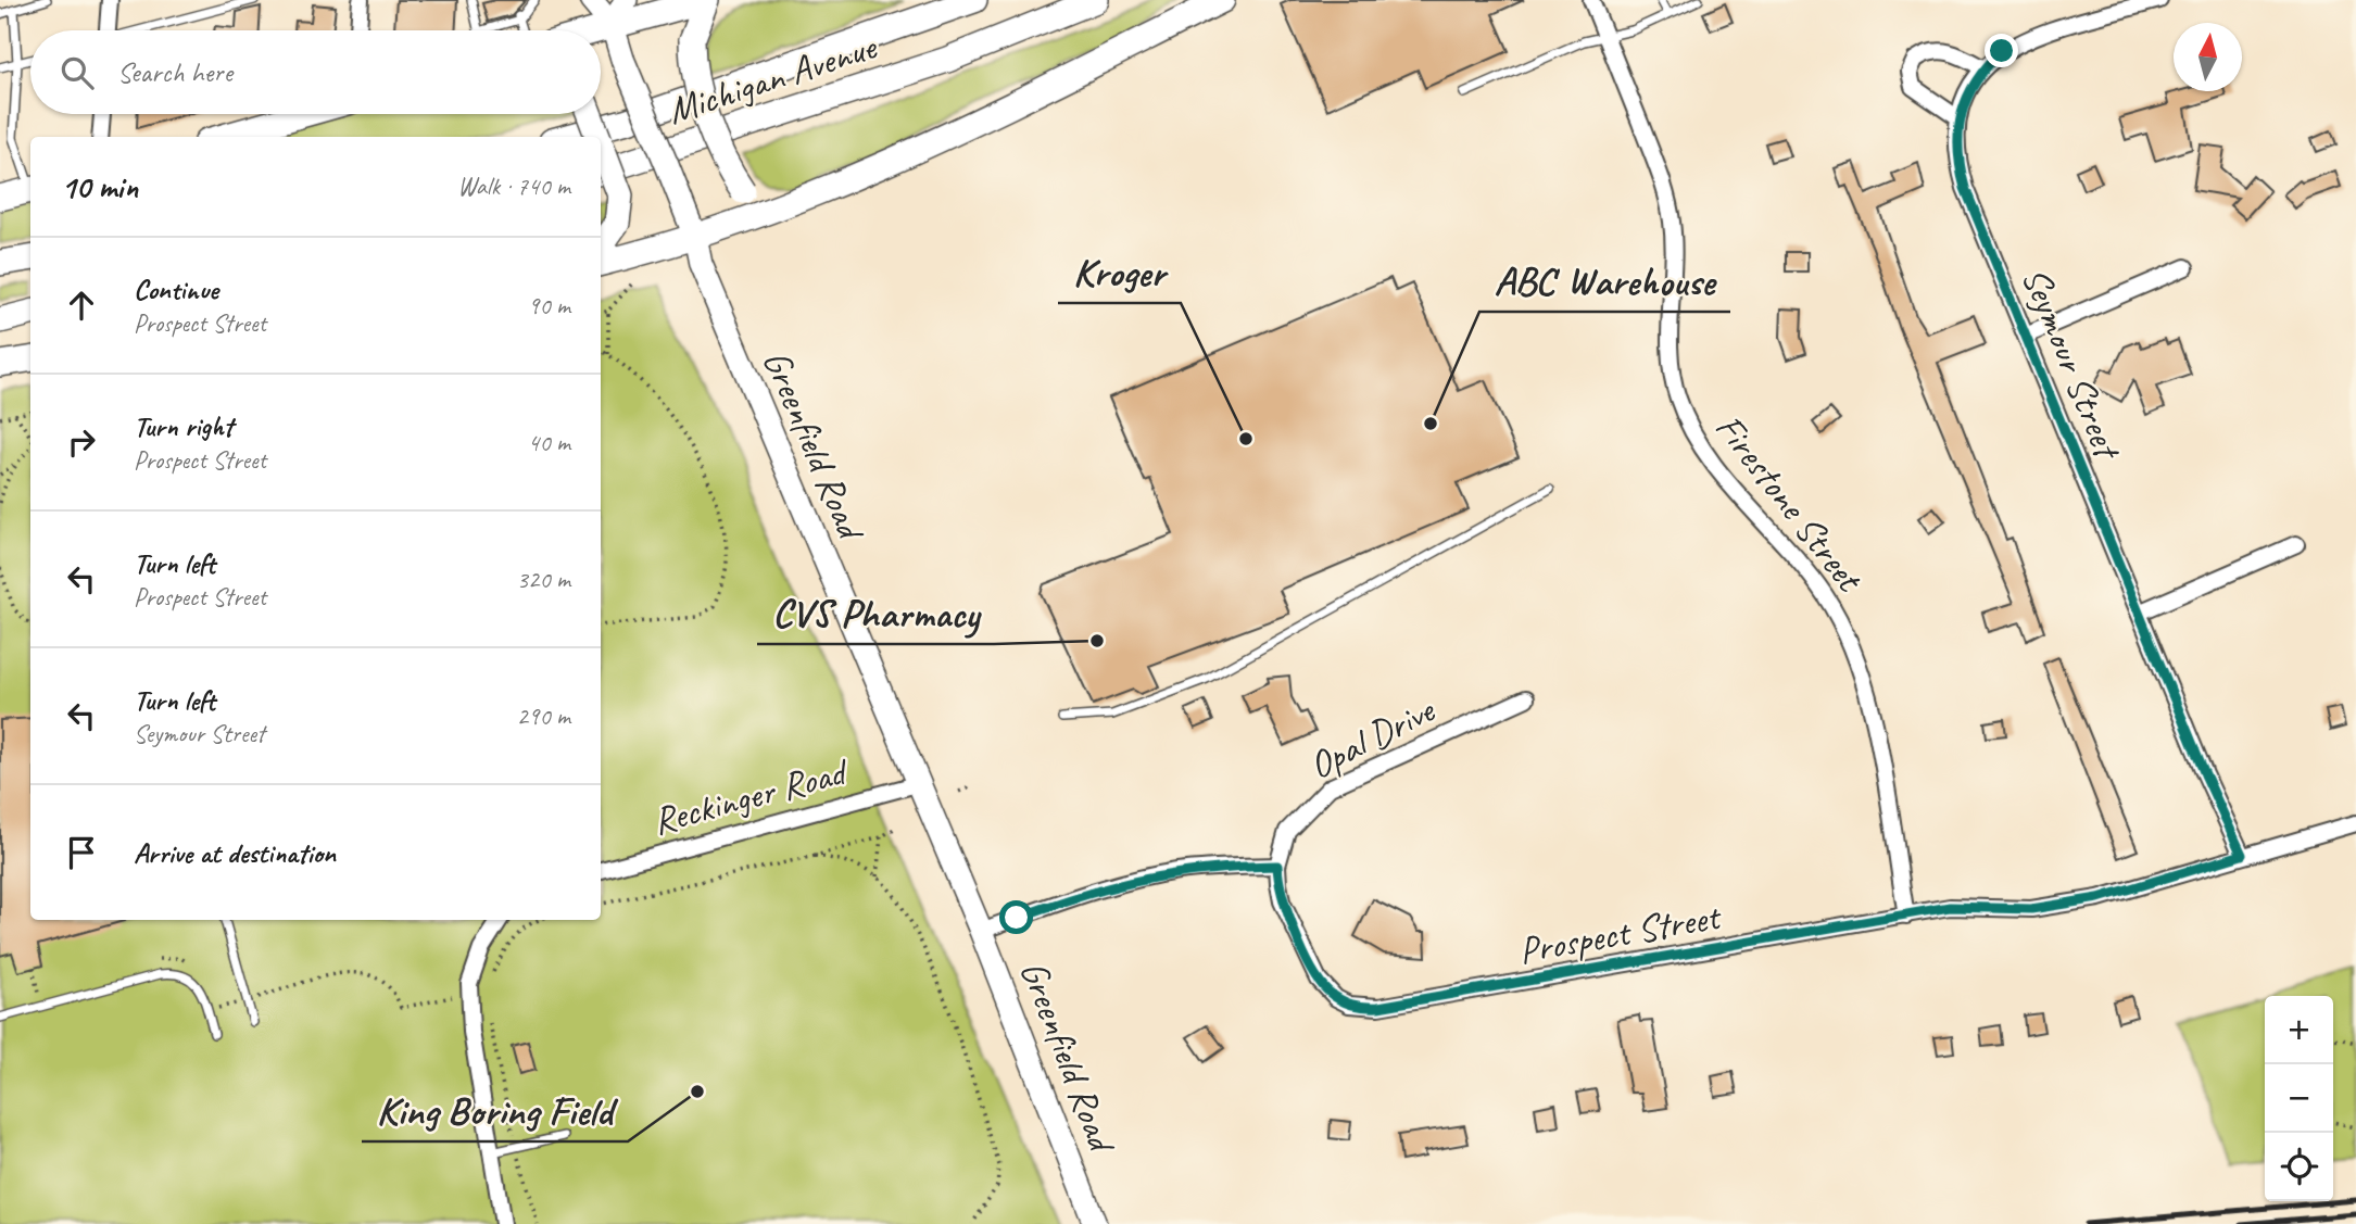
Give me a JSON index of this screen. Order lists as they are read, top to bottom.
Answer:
{
  "streets": {
    "main road": ["Michigan Avenue", "Greenfield Road"],
    "street": [
      "Seymour Street",
      "Firestone Street",
      "Opal Drive",
      "Reckinger Road",
      "Prospect Street"
    ]
  },
  "crossings": [
    ["Seymour Street", "Prospect Street"],
    ["Greenfield Road", "Reckinger Road"],
    ["Firestone Street", "Prospect Street"],
    ["Opal Drive", "Prospect Street"]
  ],
  "places": [
    "ABC Warehouse",
    "Kroger",
    "CVS Pharmacy",
    "King Boring Field"
  ],
  "north": "top",
  "page": {
    "search": "Search here",
    "heading": ["10 min", "Walk · 740 m"],
    "list": [
      ["Continue", "Prospect Street", "90 m"],
      ["Turn right", "Prospect Street", "40 m"],
      ["Turn left", "Prospect Street", "320 m"],
      ["Turn left", "Seymour Street", "290 m"],
      "Arrive at destination"
    ],
    "map_buttons": ["+", "−"]
  }
}
